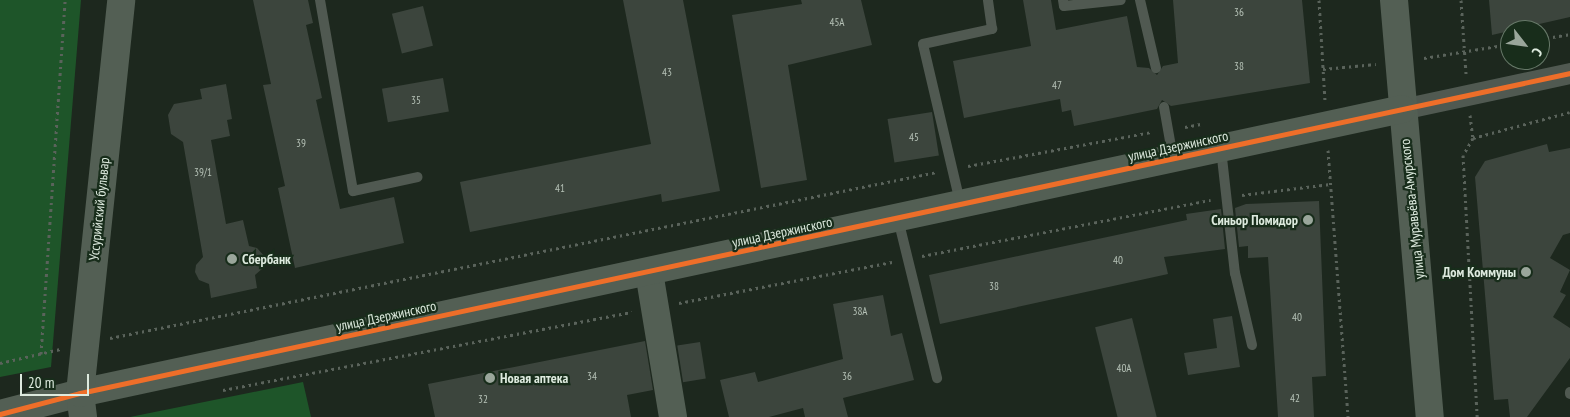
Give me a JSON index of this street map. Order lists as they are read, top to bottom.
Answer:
{
  "streets": {
    "street": ["улица Дзержинского", "Уссурийский бульвар", "улица Муравьёва-Амурского"]
  },
  "crossings": [
    ["улица Дзержинского", "Уссурийский бульвар"],
    ["улица Дзержинского", "улица Муравьёва-Амурского"]
  ],
  "places": [
    "Синьор Помидор",
    "Сбербанк",
    "Дом Коммуны",
    "Новая аптека"
  ],
  "house_numbers": [
    "36",
    "45А",
    "38",
    "43",
    "47",
    "35",
    "45",
    "39",
    "39/1",
    "41",
    "40",
    "38",
    "38А",
    "40",
    "40А",
    "34",
    "36",
    "42",
    "32"
  ],
  "scale_bar": "20 m",
  "north": "bottom right"
}
